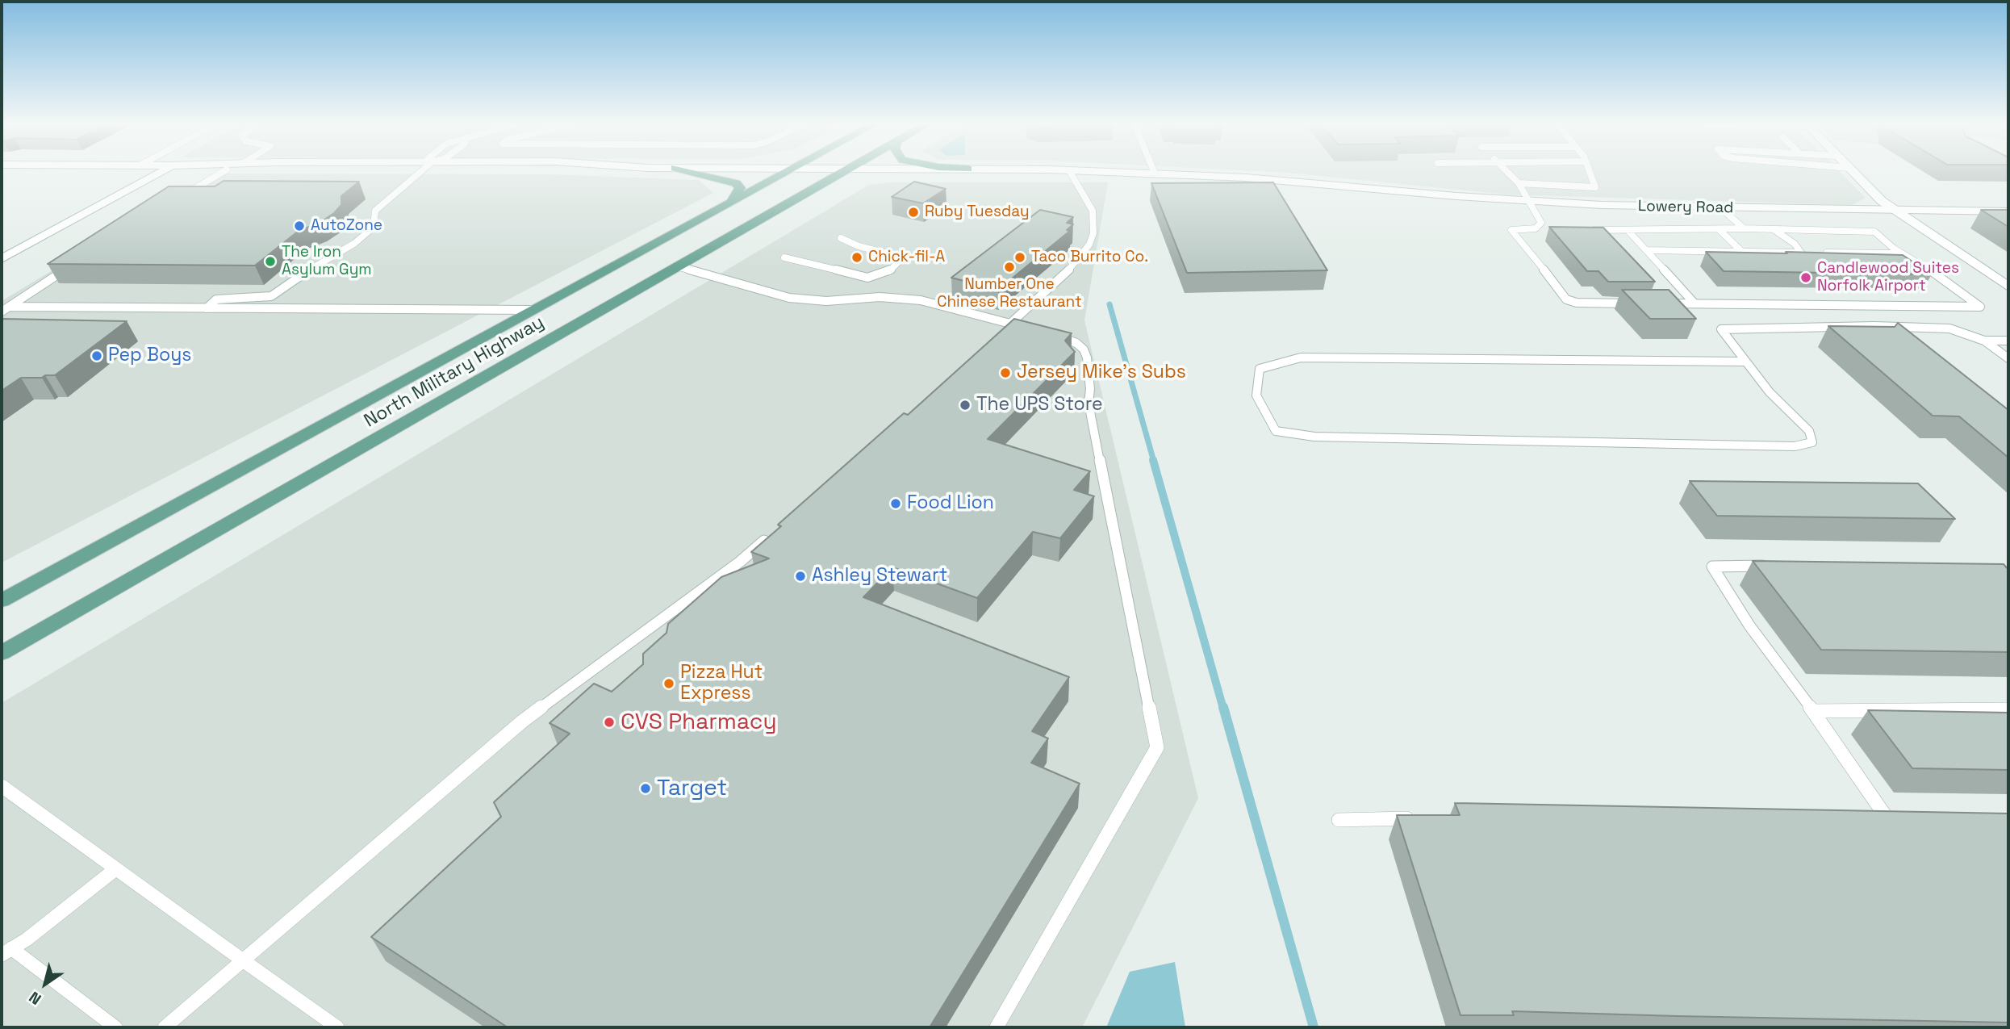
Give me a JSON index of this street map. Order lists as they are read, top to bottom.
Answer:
{
  "streets": {
    "main road": ["North Military Highway"],
    "street": ["Lowery Road"]
  },
  "places": [
    "Ruby Tuesday",
    "AutoZone",
    "Chick-fil-A",
    "Taco Burrito Co.",
    "The Iron Asylum Gym",
    "Number One Chinese Restaurant",
    "Candlewood Suites Norfolk Airport",
    "Pep Boys",
    "Jersey Mike's Subs",
    "The UPS Store",
    "Food Lion",
    "Ashley Stewart",
    "Pizza Hut Express",
    "CVS Pharmacy",
    "Target"
  ],
  "north": "bottom left"
}
